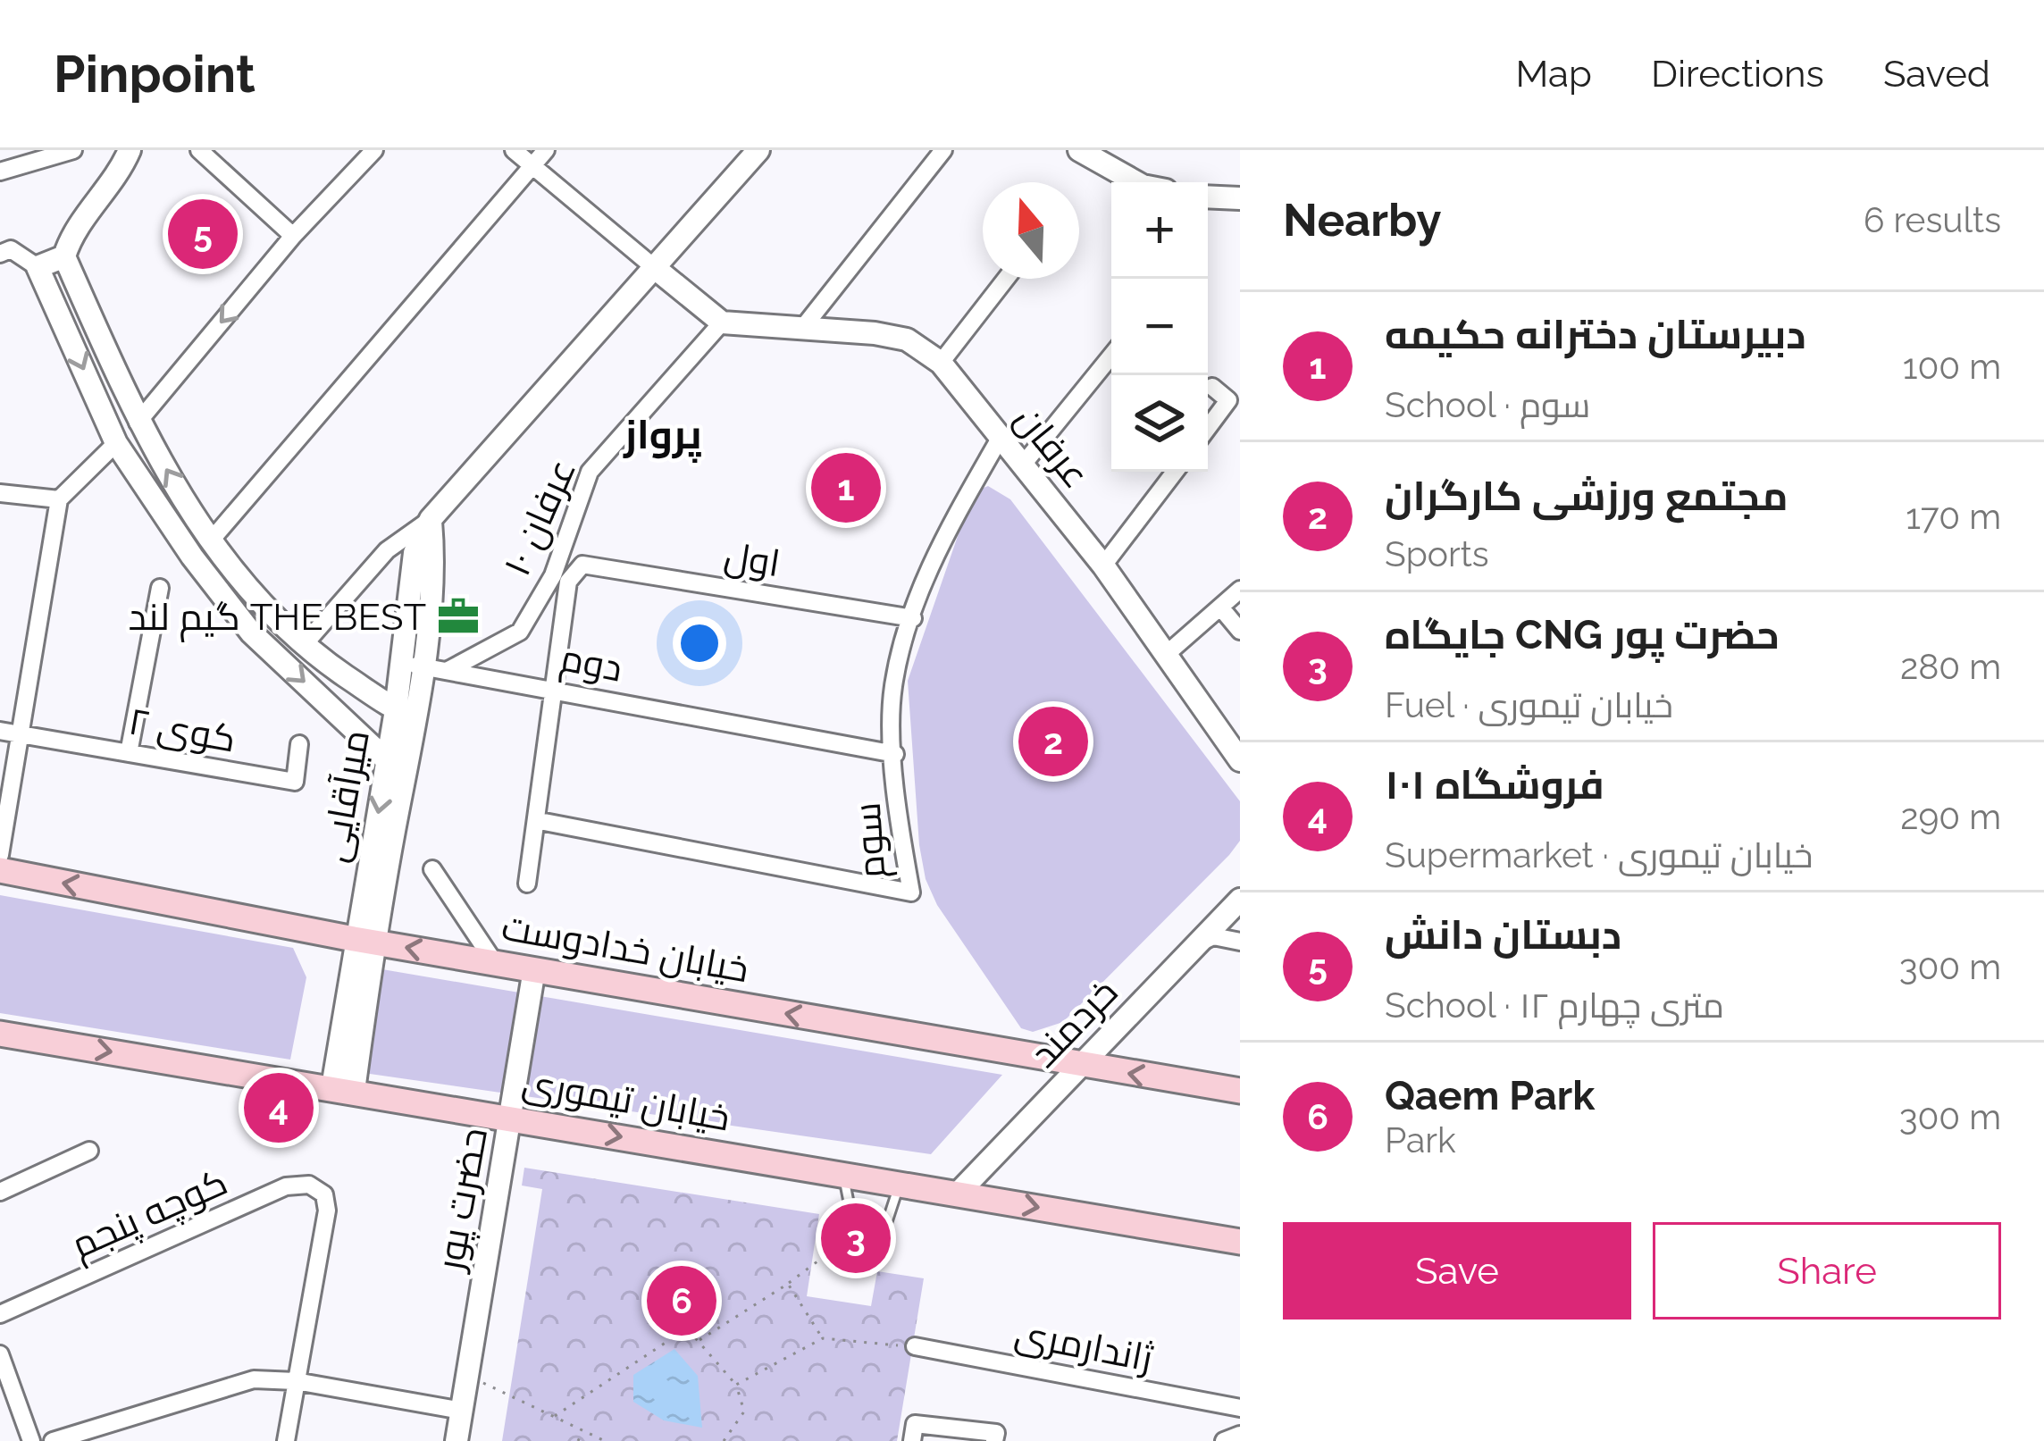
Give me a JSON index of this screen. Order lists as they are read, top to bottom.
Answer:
{
  "streets": {
    "main road": ["خیابان خدادوست", "خیابان تیموری"],
    "street": [
      "عرفان",
      "عرفان ۱۰",
      "اول",
      "دوم",
      "کوی ۲",
      "میرآقایی",
      "سوم",
      "خردمند",
      "حضرت پور",
      "کوچه پنجم",
      "ژاندارمری"
    ]
  },
  "crossings": [
    ["عرفان", "عرفان ۱۰"],
    ["عرفان", "سوم"],
    ["عرفان ۱۰", "دوم"],
    ["اول", "دوم"],
    ["اول", "سوم"],
    ["دوم", "میرآقایی"],
    ["دوم", "سوم"],
    ["میرآقایی", "خیابان خدادوست"],
    ["میرآقایی", "خیابان تیموری"],
    ["خیابان خدادوست", "خردمند"],
    ["خیابان خدادوست", "حضرت پور"],
    ["خردمند", "خیابان تیموری"],
    ["خیابان تیموری", "حضرت پور"]
  ],
  "one_way": ["خیابان خدادوست", "خیابان تیموری"],
  "districts": ["پرواز"],
  "places": {
    "office": ["گیم لند THE BEST"]
  },
  "north": "top",
  "page": {
    "header": "Pinpoint",
    "nav": ["Map", "Directions", "Saved"],
    "heading": ["Nearby", "6 results"],
    "map_buttons": ["+", "−"],
    "pins": [
      "5",
      "1",
      "2",
      "4",
      "3",
      "6"
    ],
    "list": [
      {
        "mark": "1",
        "name": "دبیرستان دخترانه حکیمه",
        "note": "School · سوم",
        "value": "100 m"
      },
      {
        "mark": "2",
        "name": "مجتمع ورزشی کارگران",
        "note": "Sports",
        "value": "170 m"
      },
      {
        "mark": "3",
        "name": "جایگاه CNG حضرت پور",
        "note": "Fuel · خیابان تیموری",
        "value": "280 m"
      },
      {
        "mark": "4",
        "name": "فروشگاه ۱۰۱",
        "note": "Supermarket · خیابان تیموری",
        "value": "290 m"
      },
      {
        "mark": "5",
        "name": "دبستان دانش",
        "note": "School · ۱۲ متری چهارم",
        "value": "300 m"
      },
      {
        "mark": "6",
        "name": "Qaem Park",
        "note": "Park",
        "value": "300 m"
      }
    ],
    "buttons": ["Save", "Share"]
  }
}
